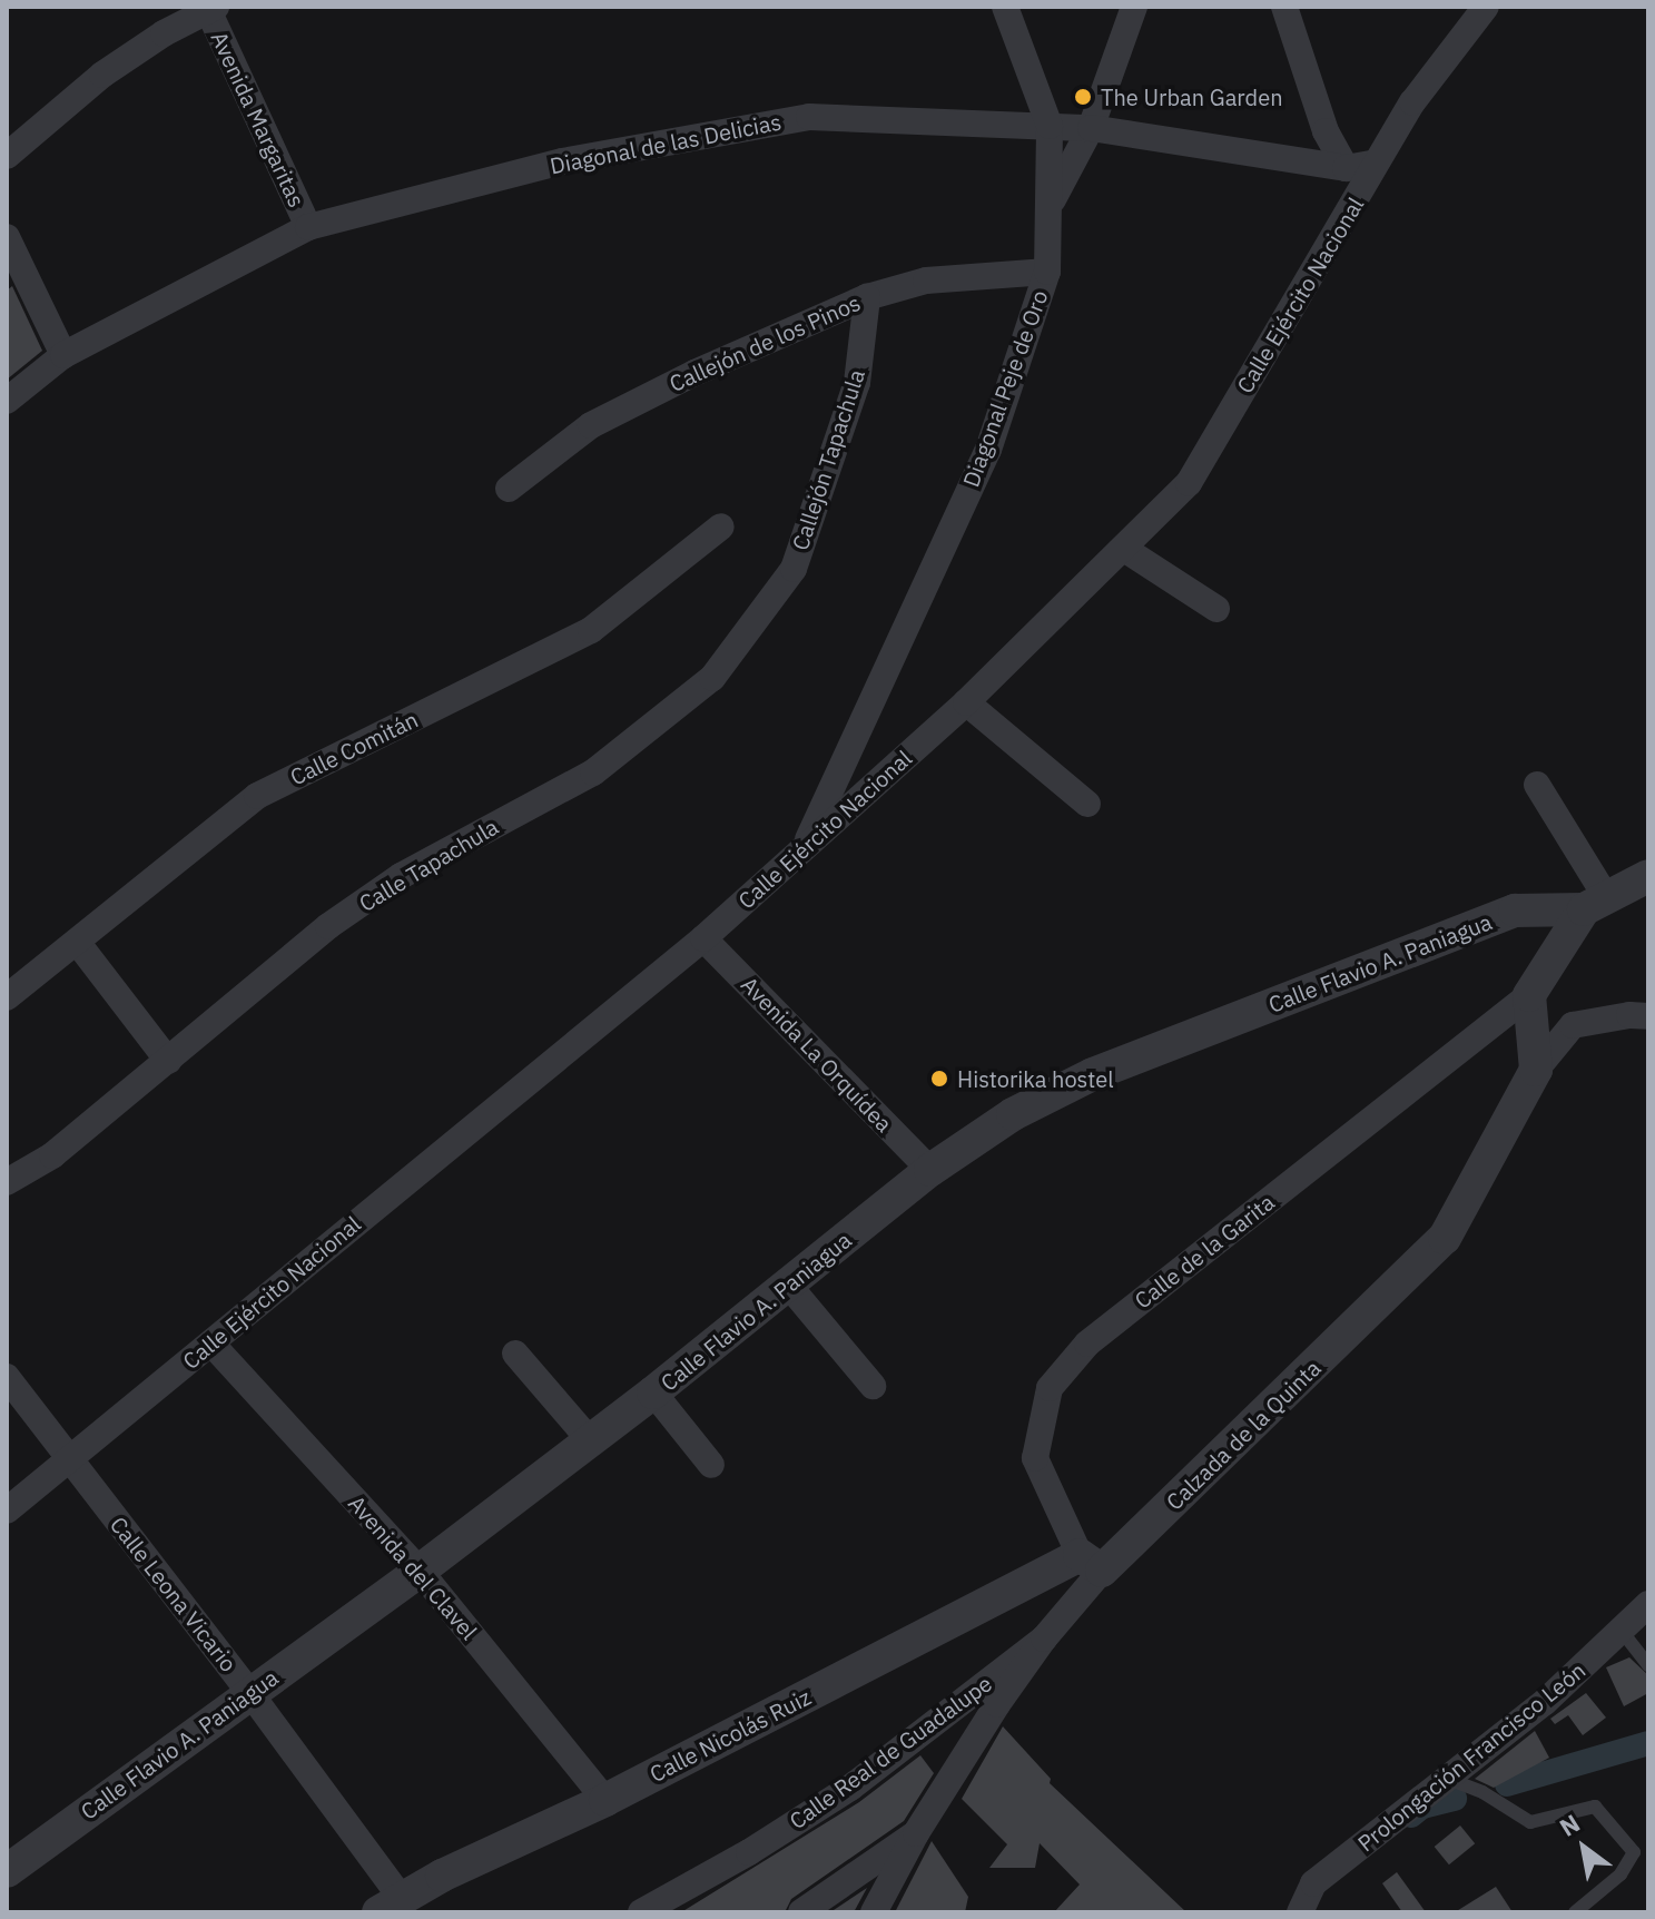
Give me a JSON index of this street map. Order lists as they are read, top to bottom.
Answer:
{
  "streets": {
    "street": [
      "Avenida Margaritas",
      "Diagonal de las Delicias",
      "Calle Ejército Nacional",
      "Callejón de los Pinos",
      "Diagonal Peje de Oro",
      "Callejón Tapachula",
      "Calle Comitán",
      "Calle Tapachula",
      "Calle Flavio A. Paniagua",
      "Avenida La Orquídea",
      "Calle de la Garita",
      "Calzada de la Quinta",
      "Avenida del Clavel",
      "Calle Leona Vicario",
      "Calle Nicolás Ruiz",
      "Calle Real de Guadalupe",
      "Prolongación Francisco León"
    ]
  },
  "crossings": [
    ["Avenida Margaritas", "Diagonal de las Delicias"],
    ["Diagonal de las Delicias", "Calle Ejército Nacional"],
    ["Diagonal de las Delicias", "Diagonal Peje de Oro"],
    ["Calle Ejército Nacional", "Diagonal Peje de Oro"],
    ["Calle Ejército Nacional", "Avenida La Orquídea"],
    ["Calle Ejército Nacional", "Avenida del Clavel"],
    ["Calle Ejército Nacional", "Calle Leona Vicario"],
    ["Callejón de los Pinos", "Diagonal Peje de Oro"],
    ["Callejón de los Pinos", "Callejón Tapachula"],
    ["Callejón Tapachula", "Calle Tapachula"],
    ["Calle Flavio A. Paniagua", "Avenida La Orquídea"],
    ["Calle Flavio A. Paniagua", "Calle de la Garita"],
    ["Calle Flavio A. Paniagua", "Avenida del Clavel"],
    ["Calle Flavio A. Paniagua", "Calle Leona Vicario"],
    ["Calle de la Garita", "Calzada de la Quinta"],
    ["Calle de la Garita", "Calle Nicolás Ruiz"],
    ["Calzada de la Quinta", "Calle Nicolás Ruiz"],
    ["Calzada de la Quinta", "Calle Real de Guadalupe"],
    ["Avenida del Clavel", "Calle Nicolás Ruiz"],
    ["Calle Leona Vicario", "Calle Nicolás Ruiz"]
  ],
  "places": ["The Urban Garden", "Historika hostel"],
  "north": "top left"
}
